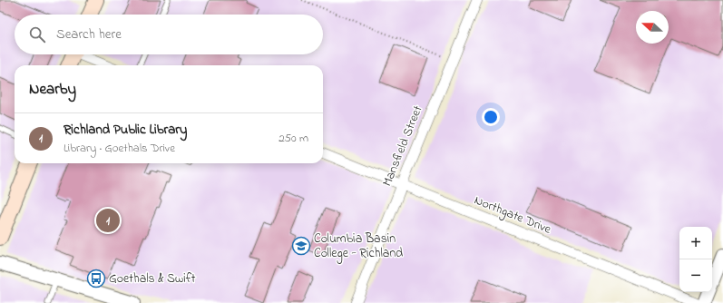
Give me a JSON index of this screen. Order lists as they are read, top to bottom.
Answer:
{
  "streets": {
    "street": ["Mansfield Street", "Northgate Drive"]
  },
  "crossings": [
    ["Mansfield Street", "Northgate Drive"]
  ],
  "places": {
    "school or university": ["Columbia Basin College - Richland"],
    "bus stop": ["Goethals & Swift"]
  },
  "north": "left",
  "page": {
    "search": "Search here",
    "heading": "Nearby",
    "list": [
      {
        "mark": "1",
        "name": "Richland Public Library",
        "note": "Library · Goethals Drive",
        "value": "250 m"
      }
    ],
    "pins": "1",
    "map_buttons": ["+", "−"]
  }
}
